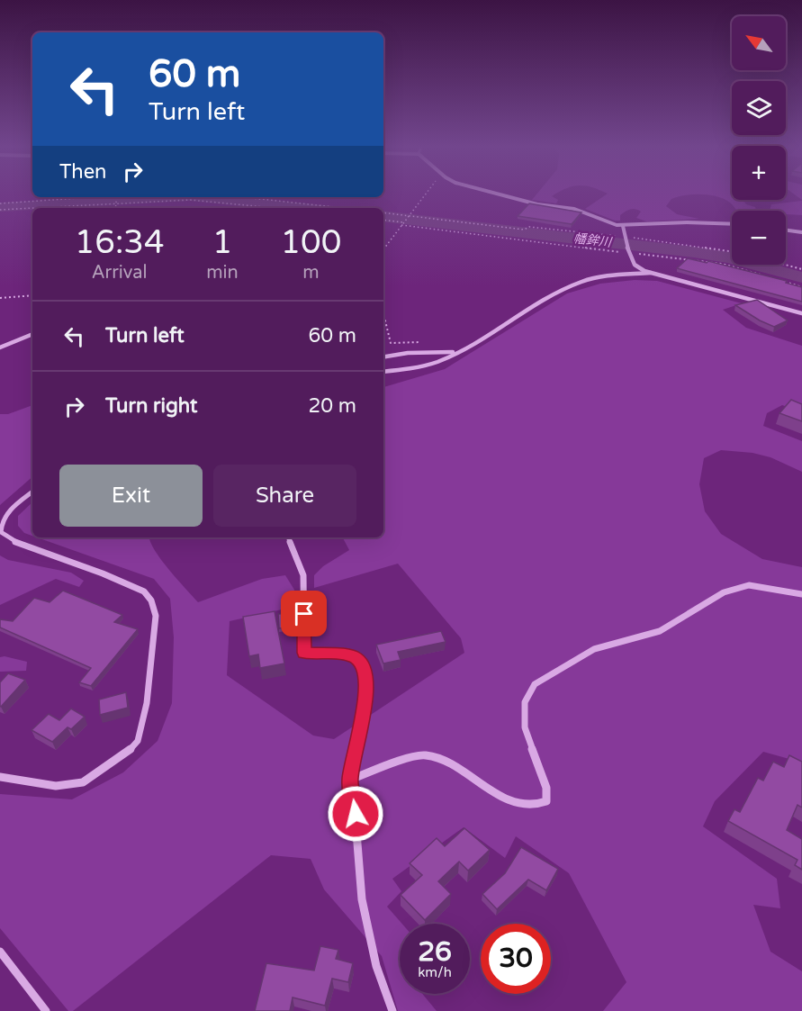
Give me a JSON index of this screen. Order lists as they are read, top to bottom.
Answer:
{
  "water": ["幡鉾川"],
  "north": "top left",
  "page": {
    "map_buttons": ["+", "−"],
    "turn": ["60 m", "Turn left"],
    "then": "Then",
    "eta": [
      "16:34",
      "Arrival",
      "1",
      "min",
      "100",
      "m"
    ],
    "list": [
      {
        "name": "Turn left",
        "value": "60 m"
      },
      {
        "name": "Turn right",
        "value": "20 m"
      }
    ],
    "buttons": ["Exit", "Share"],
    "speed": "26 km/h",
    "limit": "30"
  }
}
